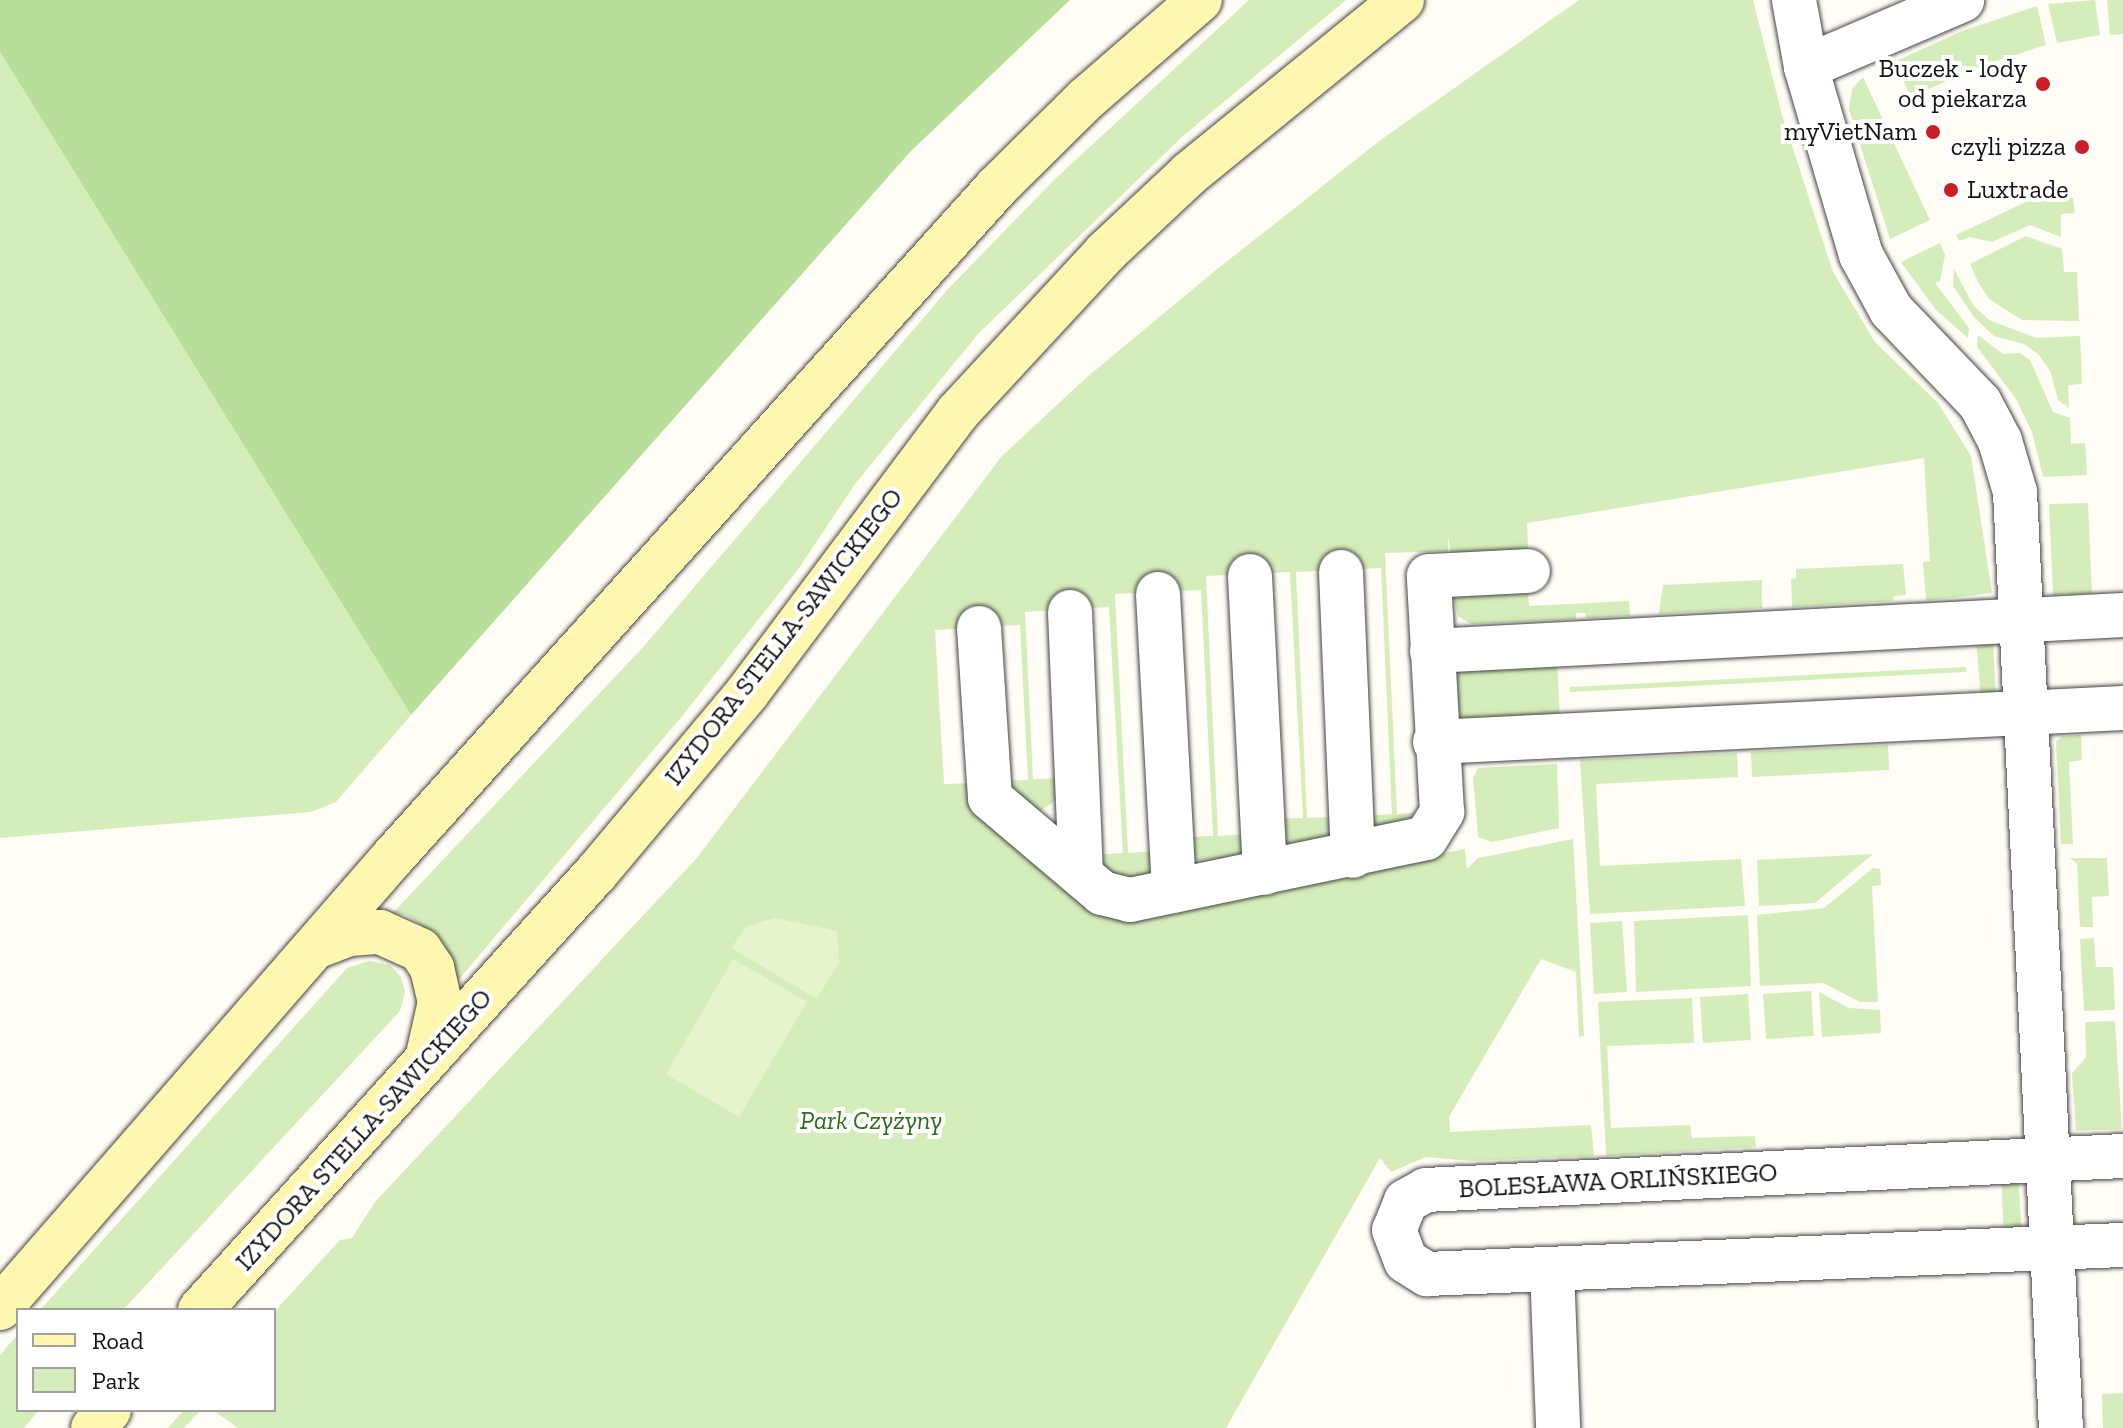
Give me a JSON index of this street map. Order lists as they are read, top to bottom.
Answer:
{
  "streets": {
    "main road": ["IZYDORA STELLA-SAWICKIEGO"],
    "street": ["BOLESŁAWA ORLIŃSKIEGO"]
  },
  "parks": ["Park Czyżyny"],
  "places": [
    "Buczek - lody od piekarza",
    "myVietNam",
    "czyli pizza",
    "Luxtrade"
  ],
  "legend": ["Road", "Park"]
}
